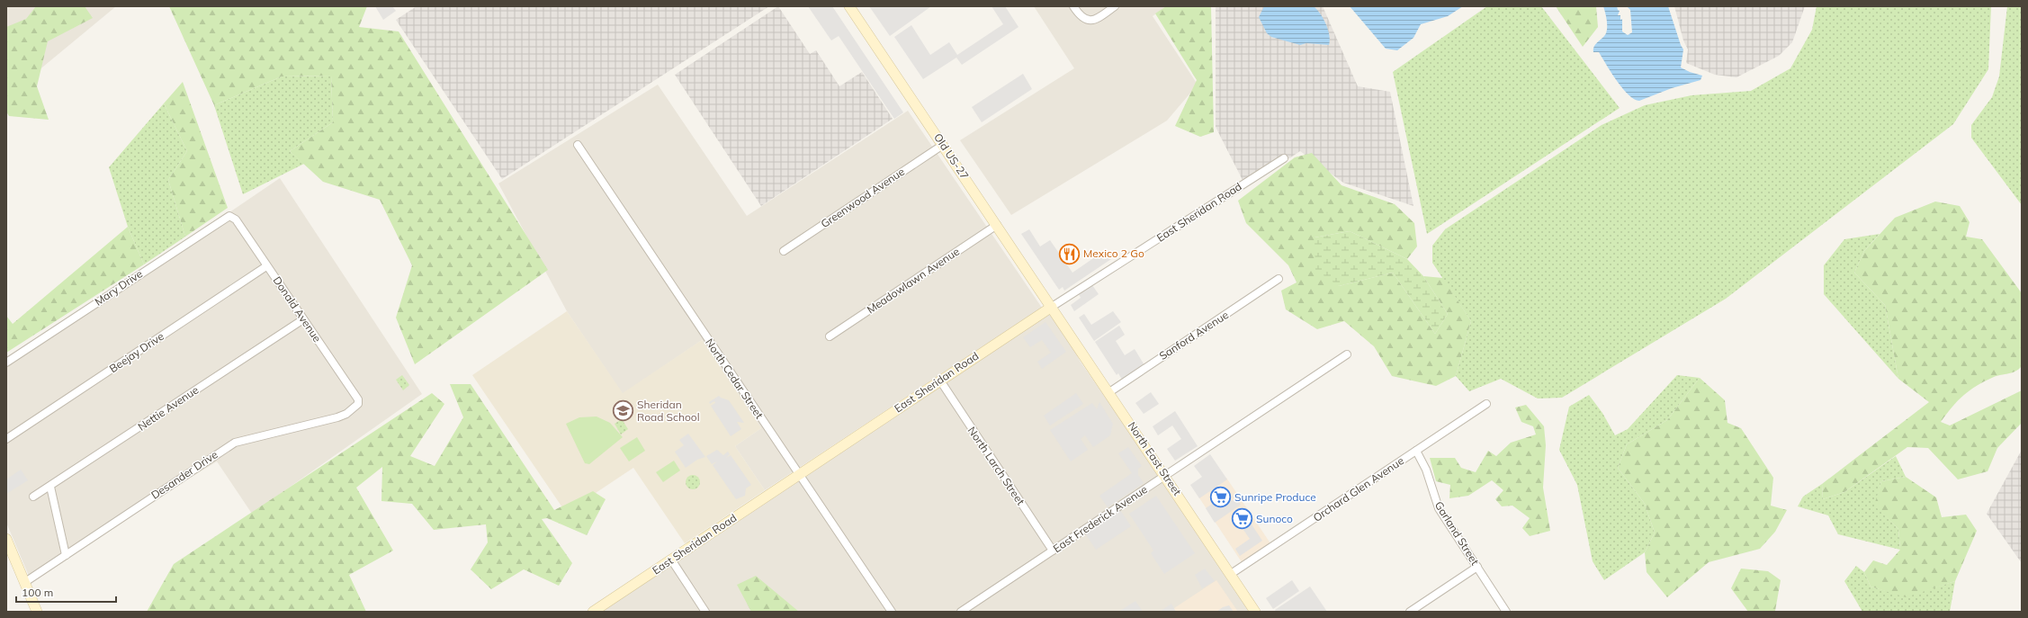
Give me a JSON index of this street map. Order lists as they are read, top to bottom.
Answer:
{
  "streets": {
    "main road": ["Old US-27", "East Sheridan Road", "North East Street"],
    "street": [
      "Greenwood Avenue",
      "Meadowlawn Avenue",
      "Mary Drive",
      "Donald Avenue",
      "Sanford Avenue",
      "Beejay Drive",
      "North Cedar Street",
      "Nettie Avenue",
      "North Larch Street",
      "Desander Drive",
      "Orchard Glen Avenue",
      "East Frederick Avenue",
      "Garland Street"
    ]
  },
  "crossings": [
    ["Old US-27", "Greenwood Avenue"],
    ["Old US-27", "East Sheridan Road"],
    ["Old US-27", "Meadowlawn Avenue"],
    ["Old US-27", "North East Street"],
    ["East Sheridan Road", "North Cedar Street"],
    ["East Sheridan Road", "North East Street"],
    ["East Sheridan Road", "North Larch Street"],
    ["Mary Drive", "Donald Avenue"],
    ["Donald Avenue", "Beejay Drive"],
    ["Donald Avenue", "Nettie Avenue"],
    ["Donald Avenue", "Desander Drive"],
    ["Sanford Avenue", "North East Street"],
    ["North East Street", "Orchard Glen Avenue"],
    ["North East Street", "East Frederick Avenue"],
    ["North Larch Street", "East Frederick Avenue"],
    ["Orchard Glen Avenue", "Garland Street"]
  ],
  "places": {
    "restaurant": ["Mexico 2 Go"],
    "school or university": ["Sheridan Road School"],
    "supermarket": ["Sunripe Produce", "Sunoco"]
  },
  "scale_bar": "100 m"
}
